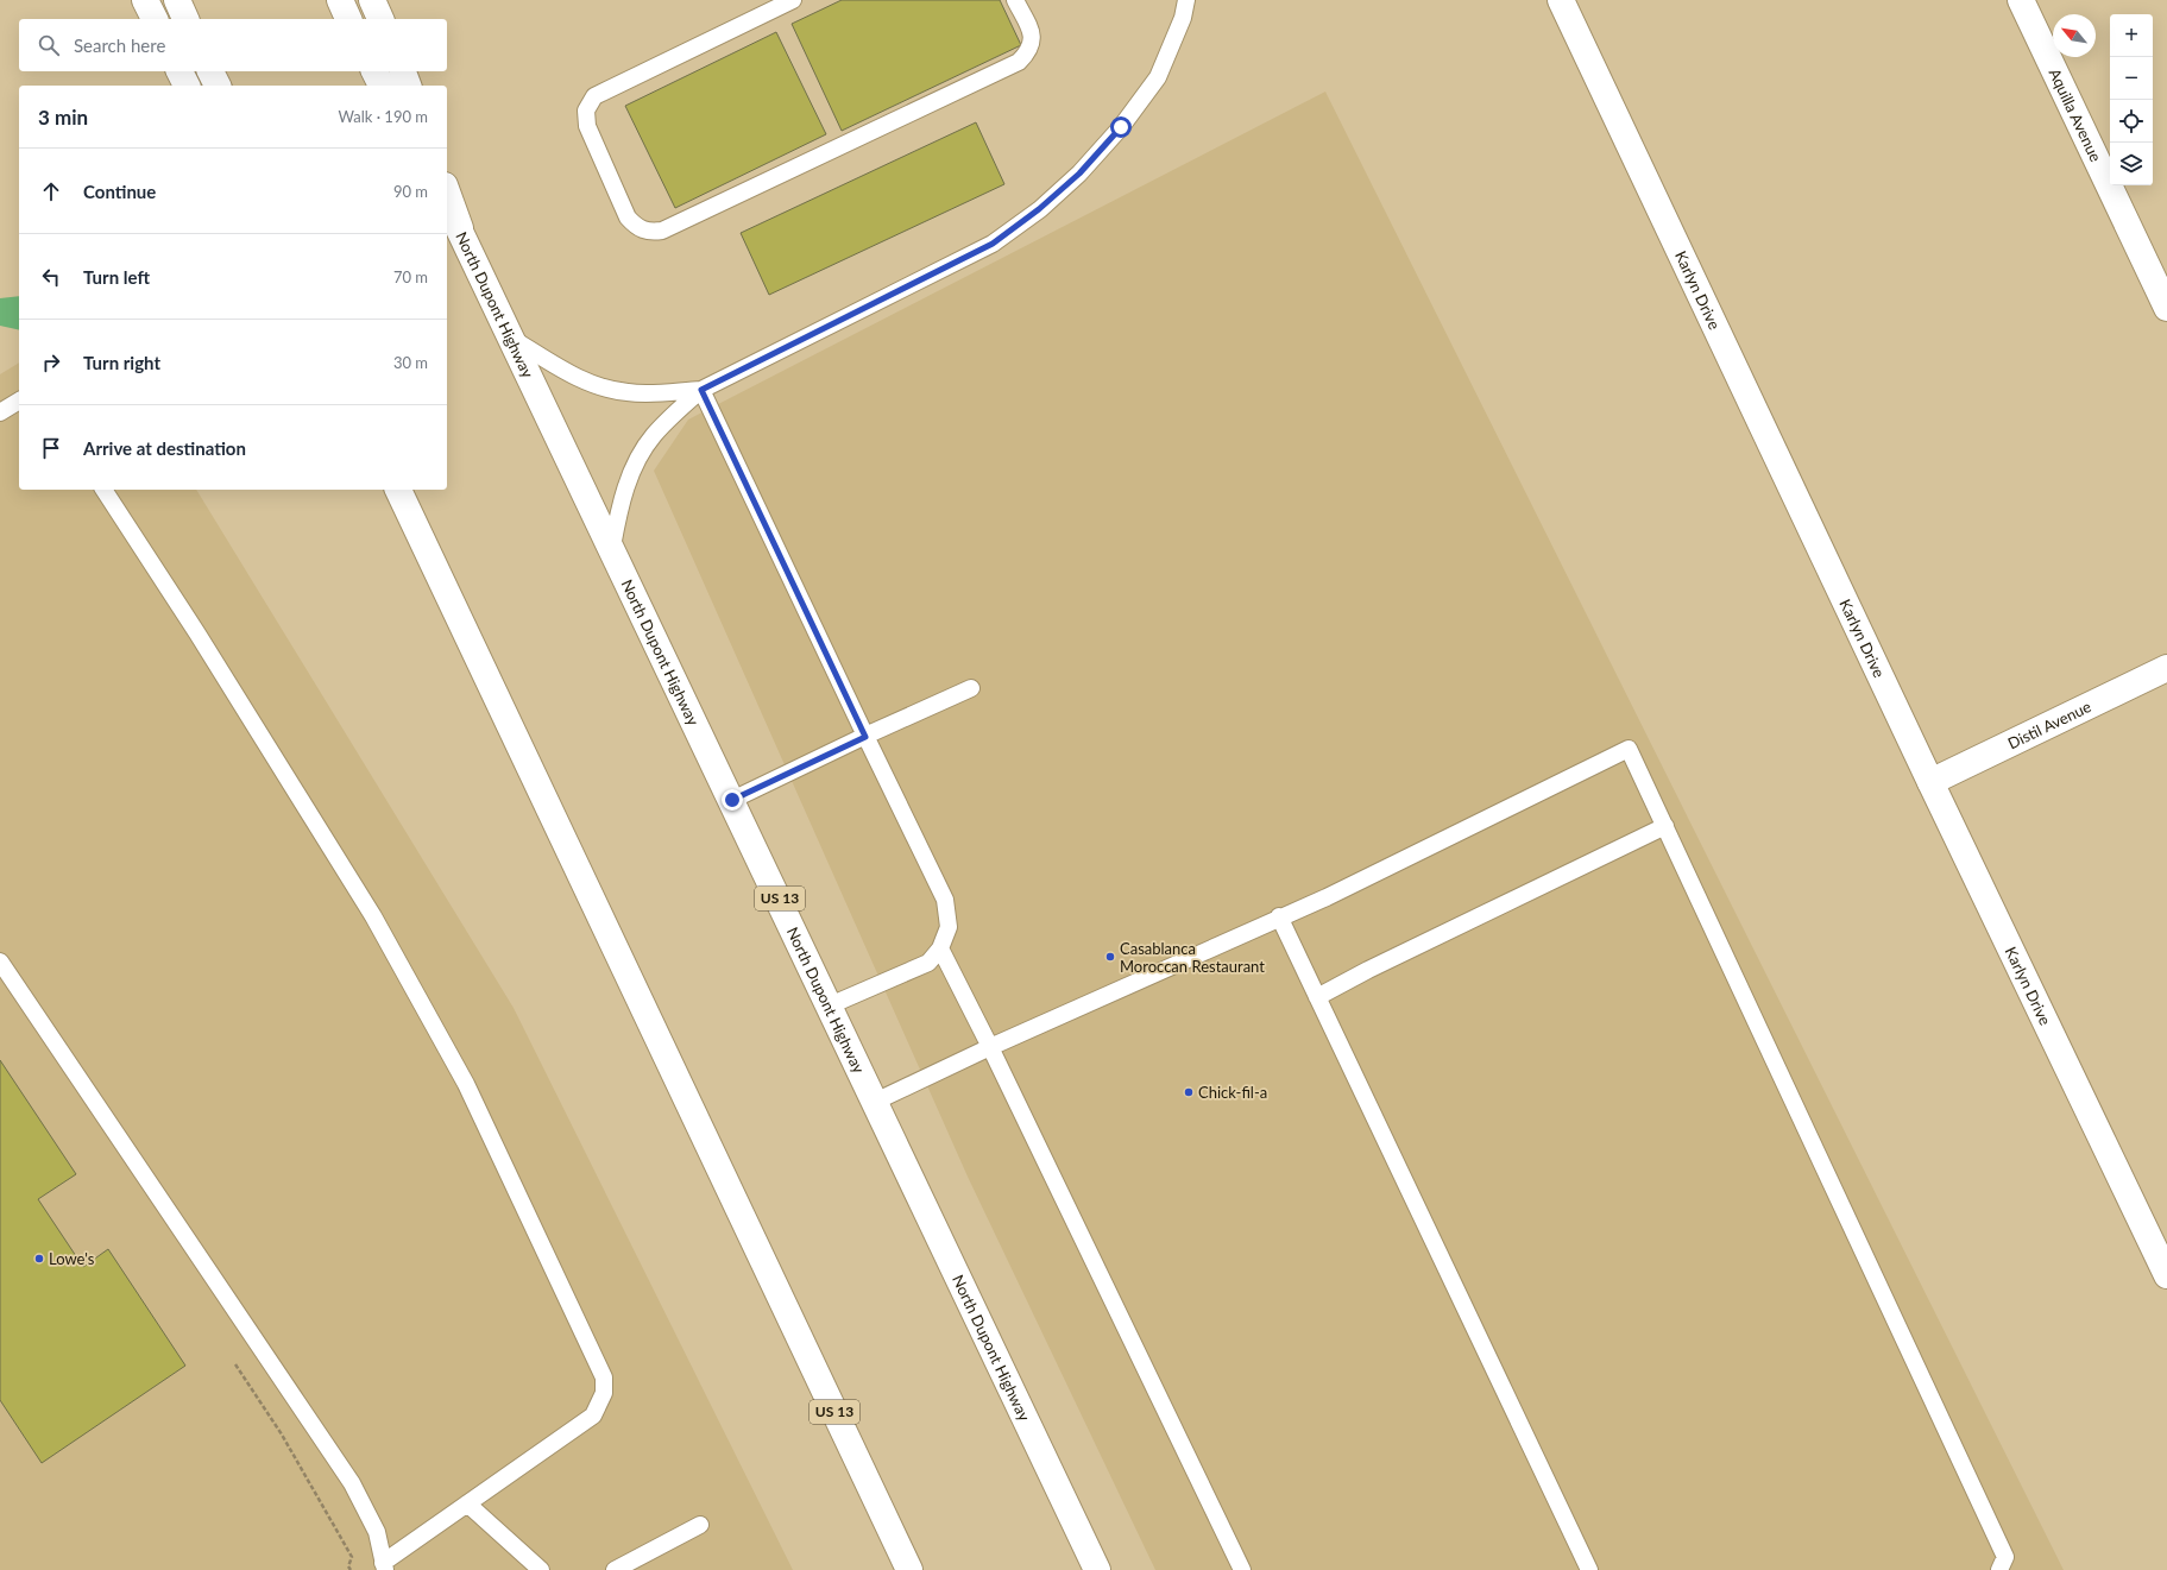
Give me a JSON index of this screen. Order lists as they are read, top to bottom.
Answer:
{
  "streets": {
    "main road": [
      "Aquilla Avenue",
      "Karlyn Drive",
      "North Dupont Highway",
      "Distil Avenue",
      "US 13"
    ]
  },
  "crossings": [
    ["Karlyn Drive", "Distil Avenue"]
  ],
  "places": ["Casablanca Moroccan Restaurant", "Chick-fil-a", "Lowe's"],
  "north": "top left",
  "page": {
    "map_buttons": ["+", "−"],
    "search": "Search here",
    "heading": ["3 min", "Walk · 190 m"],
    "list": [
      ["Continue", "90 m"],
      ["Turn left", "70 m"],
      ["Turn right", "30 m"],
      "Arrive at destination"
    ]
  }
}
